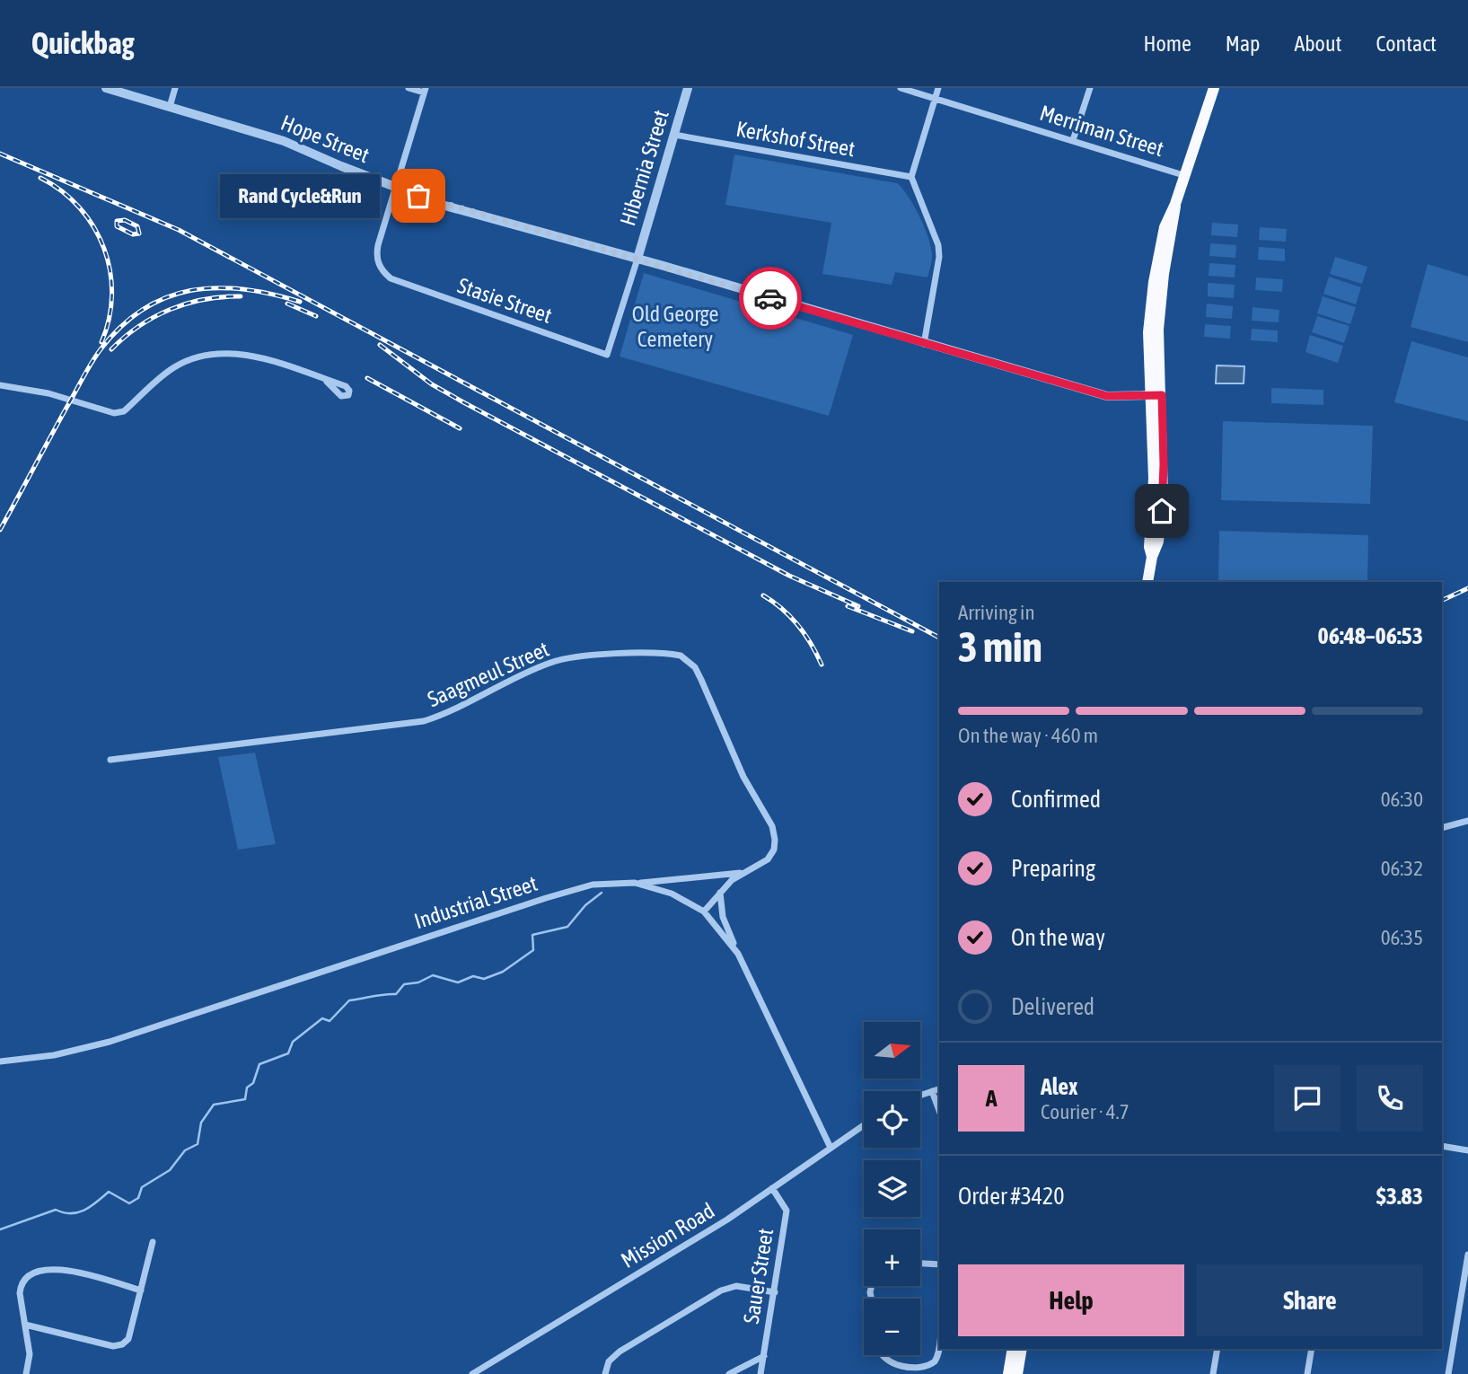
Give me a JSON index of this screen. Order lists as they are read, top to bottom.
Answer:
{
  "streets": {
    "street": [
      "Merriman Street",
      "Hope Street",
      "Kerkshof Street",
      "Hibernia Street",
      "Stasie Street",
      "Saagmeul Street",
      "Industrial Street",
      "Mission Road",
      "Sauer Street"
    ]
  },
  "crossings": [
    ["Hope Street", "Hibernia Street"],
    ["Hope Street", "Stasie Street"],
    ["Kerkshof Street", "Hibernia Street"],
    ["Hibernia Street", "Stasie Street"],
    ["Saagmeul Street", "Industrial Street"],
    ["Industrial Street", "Mission Road"],
    ["Mission Road", "Sauer Street"]
  ],
  "parks": ["Old George Cemetery"],
  "places": ["Rand Cycle&Run"],
  "north": "right",
  "page": {
    "header": "Quickbag",
    "nav": [
      "Home",
      "Map",
      "About",
      "Contact"
    ],
    "bubble": "Rand Cycle&Run",
    "heading": ["3 min", "Arriving in", "06:48–06:53"],
    "panel": [
      "Alex",
      "Courier · 4.7",
      "Order #3420",
      "$3.83"
    ],
    "bar": "On the way · 460 m",
    "list": [
      ["Confirmed", "06:30"],
      ["Preparing", "06:32"],
      ["On the way", "06:35"],
      "Delivered"
    ],
    "map_buttons": ["+", "−"],
    "round": "A",
    "buttons": ["Help", "Share"]
  }
}
